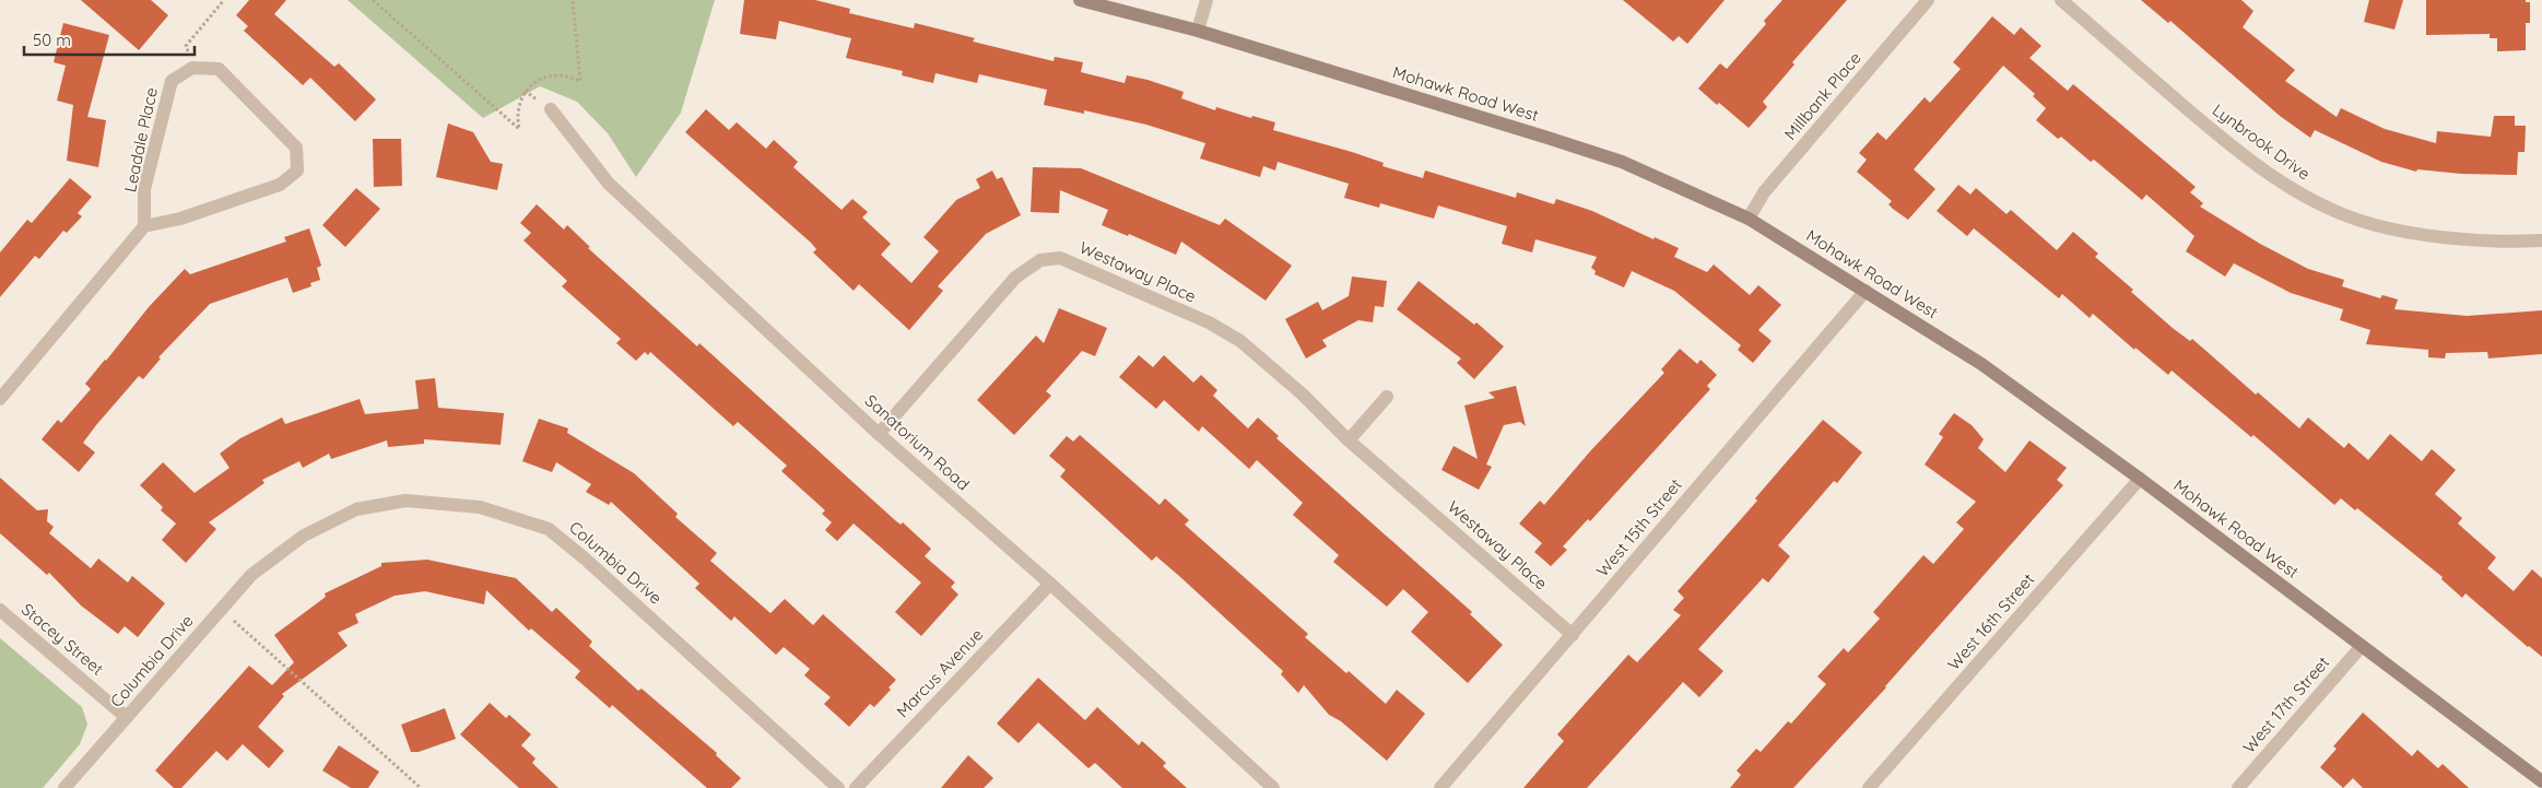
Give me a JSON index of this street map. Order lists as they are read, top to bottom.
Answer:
{
  "streets": {
    "main road": ["Mohawk Road West"],
    "street": [
      "Millbank Place",
      "Leadale Place",
      "Lynbrook Drive",
      "Westaway Place",
      "Sanatorium Road",
      "West 15th Street",
      "Columbia Drive",
      "West 16th Street",
      "Stacey Street",
      "Marcus Avenue",
      "West 17th Street"
    ]
  },
  "crossings": [
    ["Mohawk Road West", "Millbank Place"],
    ["Mohawk Road West", "West 15th Street"],
    ["Mohawk Road West", "West 16th Street"],
    ["Mohawk Road West", "West 17th Street"],
    ["Westaway Place", "Sanatorium Road"],
    ["Westaway Place", "West 15th Street"],
    ["Sanatorium Road", "Marcus Avenue"],
    ["Columbia Drive", "Stacey Street"]
  ],
  "scale_bar": "50 m"
}
